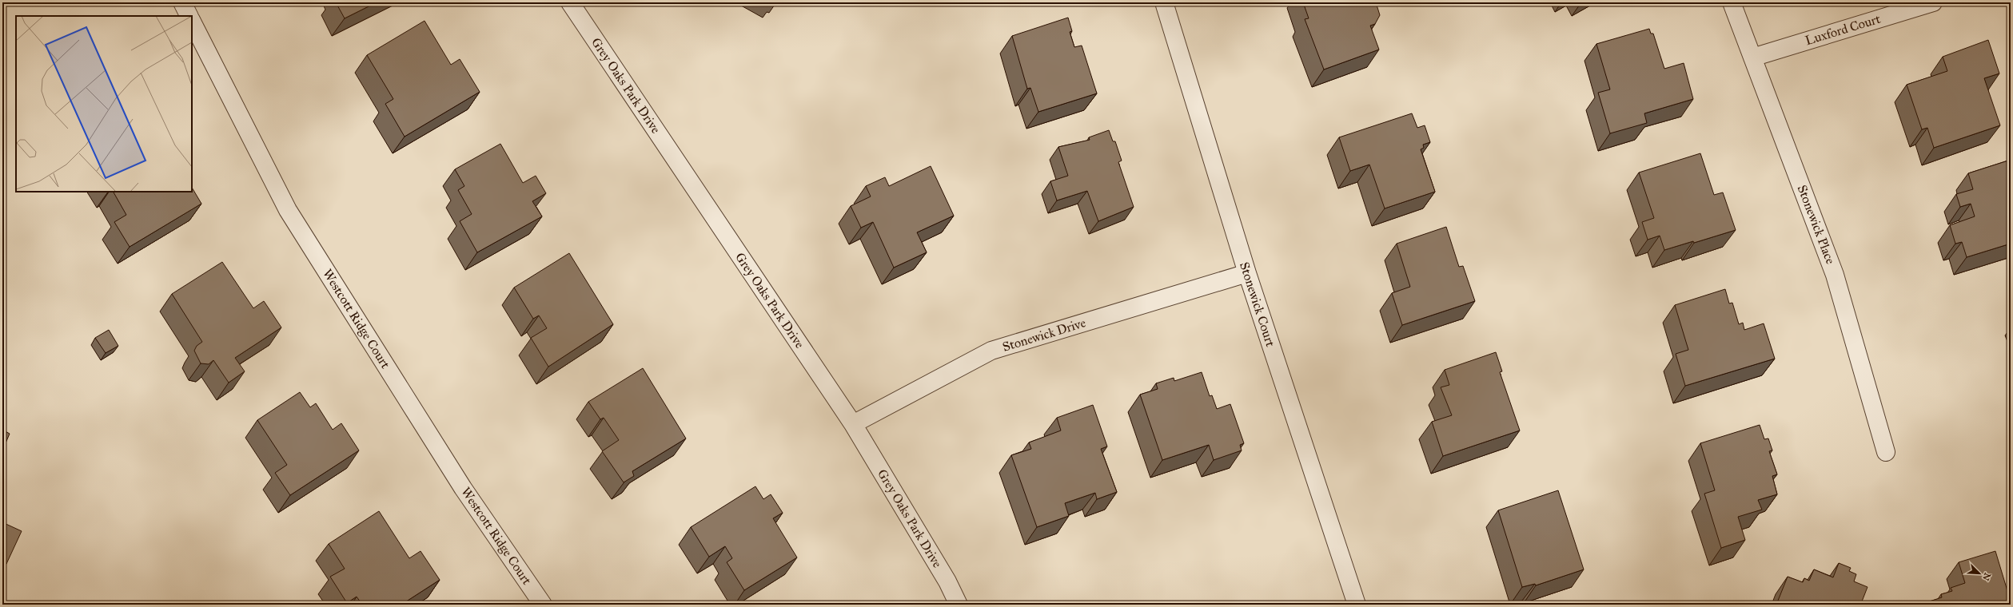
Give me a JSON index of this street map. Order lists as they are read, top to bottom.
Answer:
{
  "streets": {
    "street": [
      "Luxford Court",
      "Grey Oaks Park Drive",
      "Stonewick Place",
      "Stonewick Court",
      "Westcott Ridge Court",
      "Stonewick Drive"
    ]
  },
  "crossings": [
    ["Luxford Court", "Stonewick Place"],
    ["Grey Oaks Park Drive", "Stonewick Drive"],
    ["Stonewick Court", "Stonewick Drive"]
  ],
  "north": "bottom right"
}
